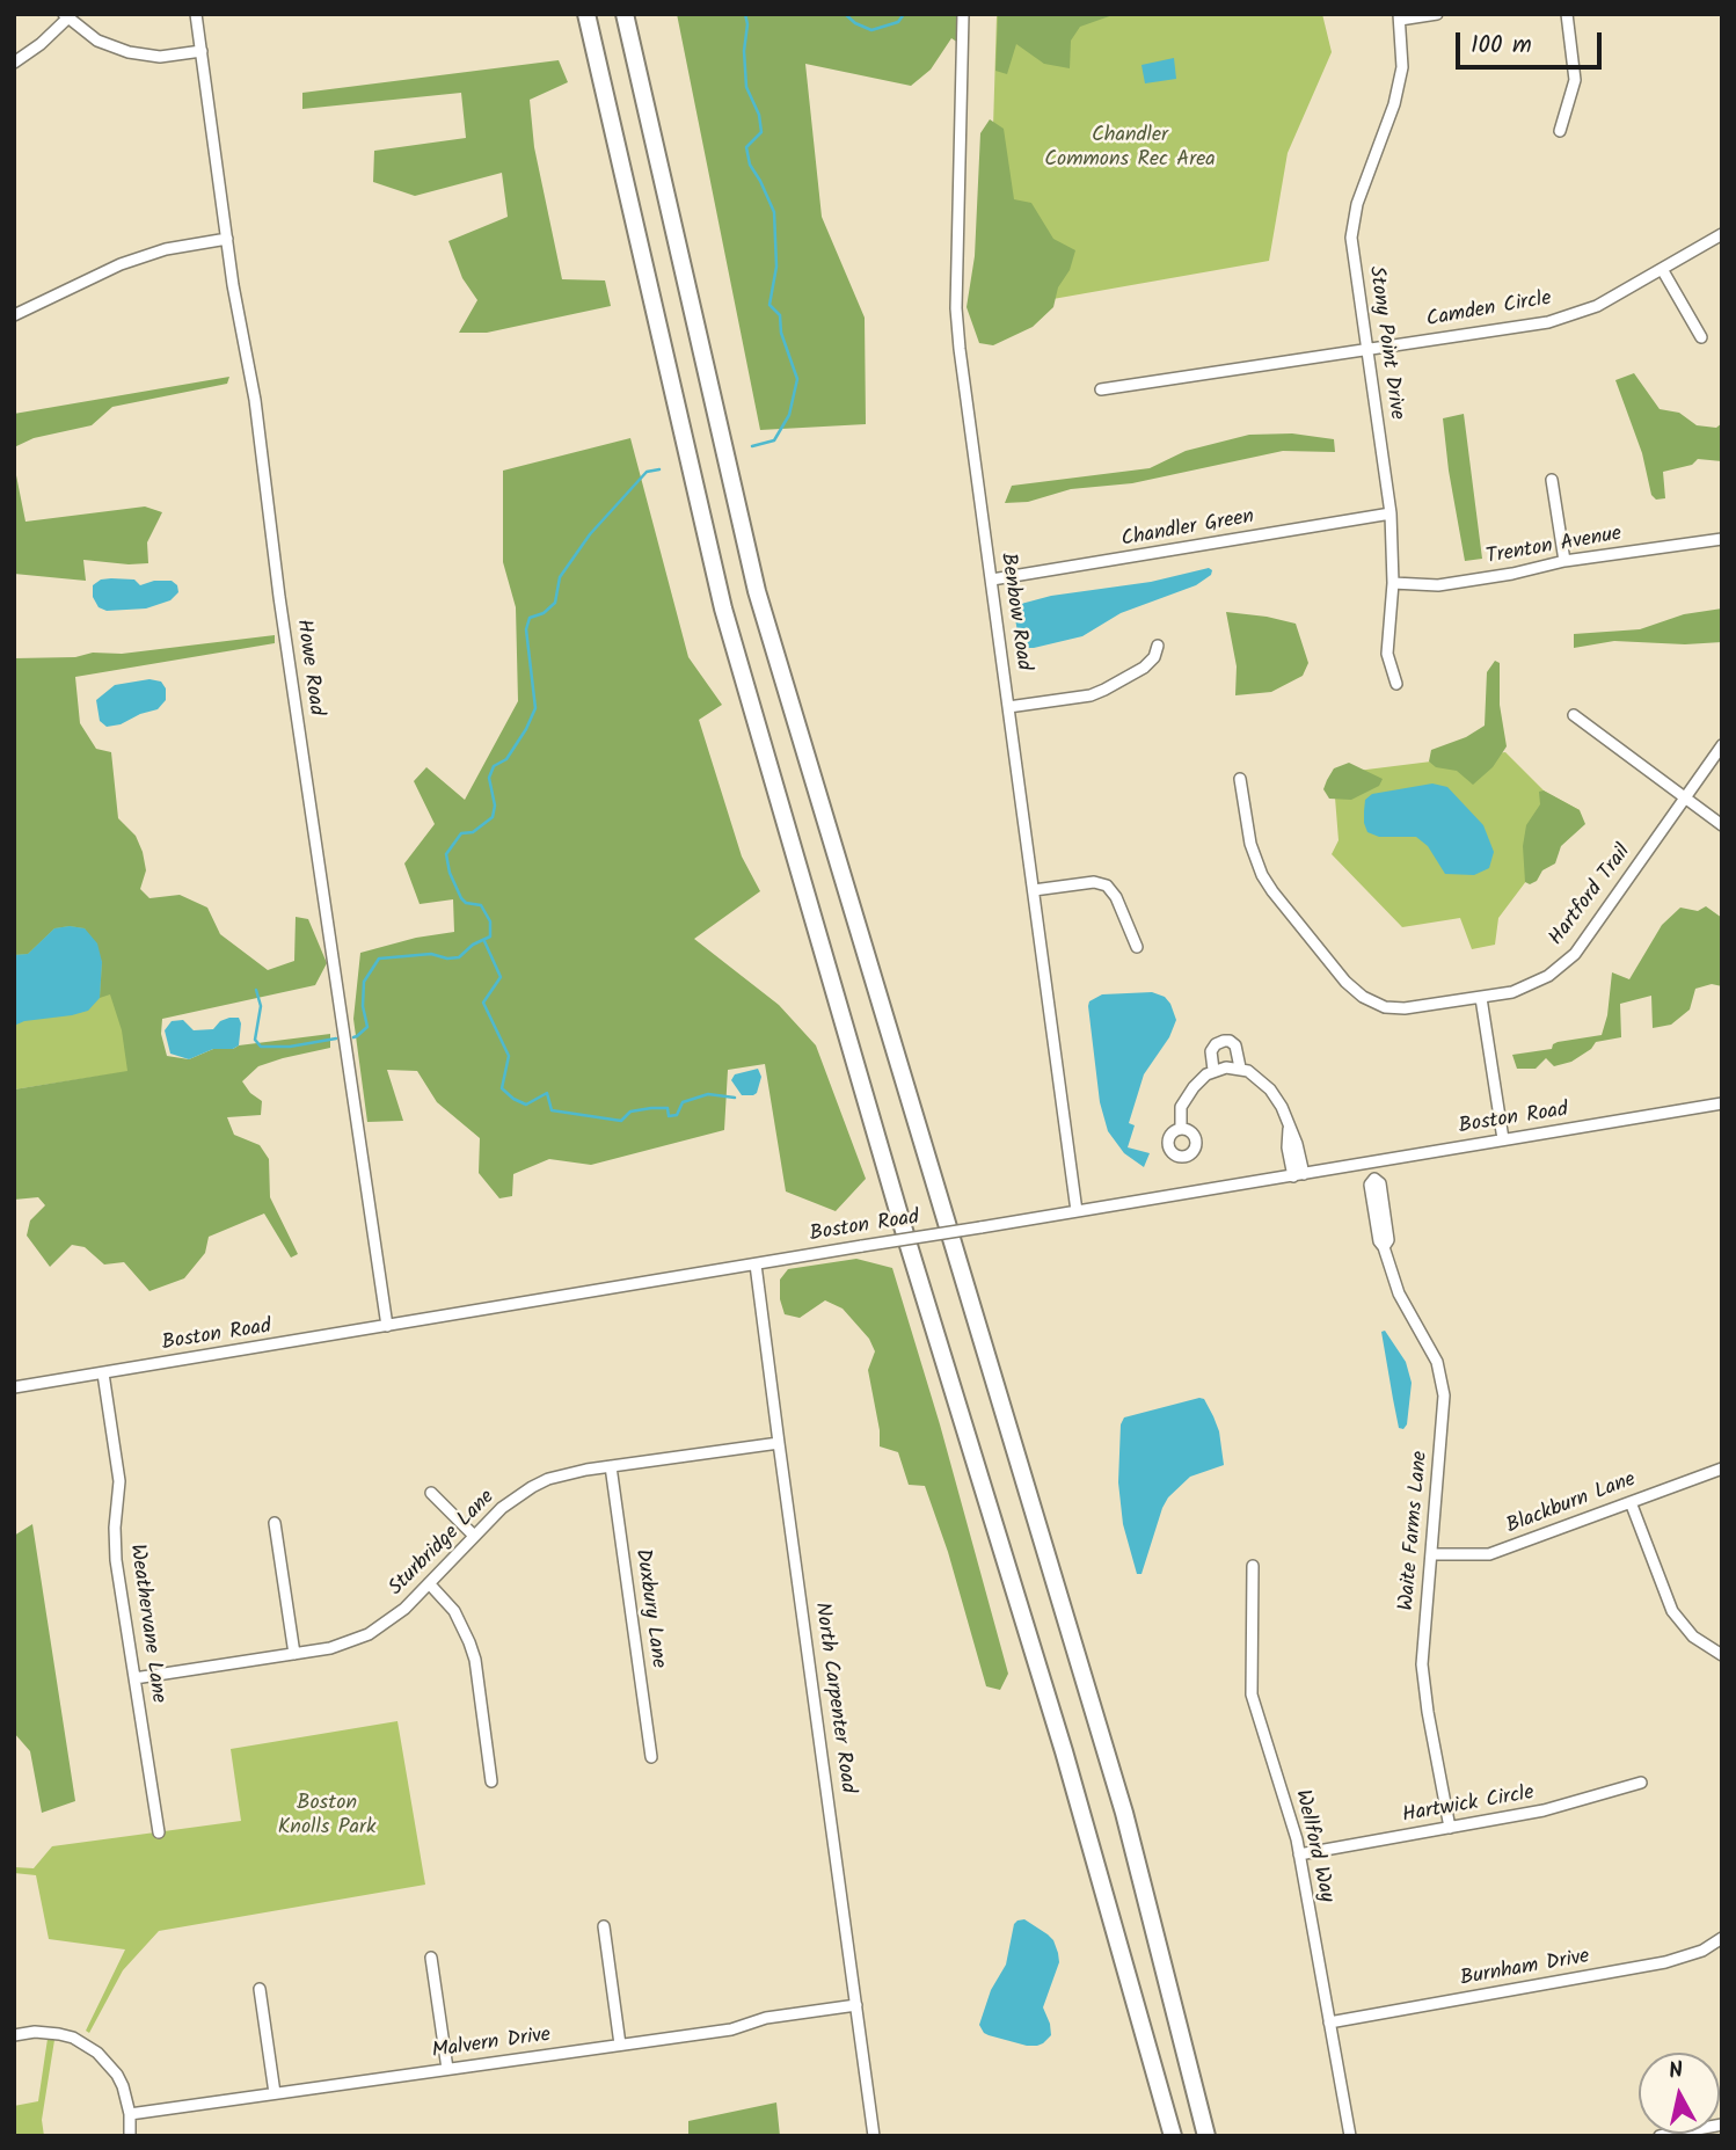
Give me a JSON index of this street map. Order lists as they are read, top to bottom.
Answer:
{
  "streets": {
    "street": [
      "Camden Circle",
      "Stony Point Drive",
      "Chandler Green",
      "Trenton Avenue",
      "Benbow Road",
      "Howe Road",
      "Hartford Trail",
      "Boston Road",
      "Blackburn Lane",
      "Waite Farms Lane",
      "Sturbridge Lane",
      "Duxbury Lane",
      "Weathervane Lane",
      "North Carpenter Road",
      "Hartwick Circle",
      "Wellford Way",
      "Burnham Drive",
      "Malvern Drive"
    ]
  },
  "crossings": [
    ["Camden Circle", "Stony Point Drive"],
    ["Stony Point Drive", "Chandler Green"],
    ["Stony Point Drive", "Trenton Avenue"],
    ["Chandler Green", "Benbow Road"],
    ["Benbow Road", "Boston Road"],
    ["Howe Road", "Boston Road"],
    ["Boston Road", "Waite Farms Lane"],
    ["Boston Road", "Weathervane Lane"],
    ["Boston Road", "North Carpenter Road"],
    ["Blackburn Lane", "Waite Farms Lane"],
    ["Waite Farms Lane", "Hartwick Circle"],
    ["Sturbridge Lane", "Duxbury Lane"],
    ["Sturbridge Lane", "Weathervane Lane"],
    ["Sturbridge Lane", "North Carpenter Road"],
    ["North Carpenter Road", "Malvern Drive"],
    ["Hartwick Circle", "Wellford Way"],
    ["Wellford Way", "Burnham Drive"]
  ],
  "parks": ["Chandler Commons Rec Area", "Boston Knolls Park"],
  "scale_bar": "100 m",
  "north": "top"
}
